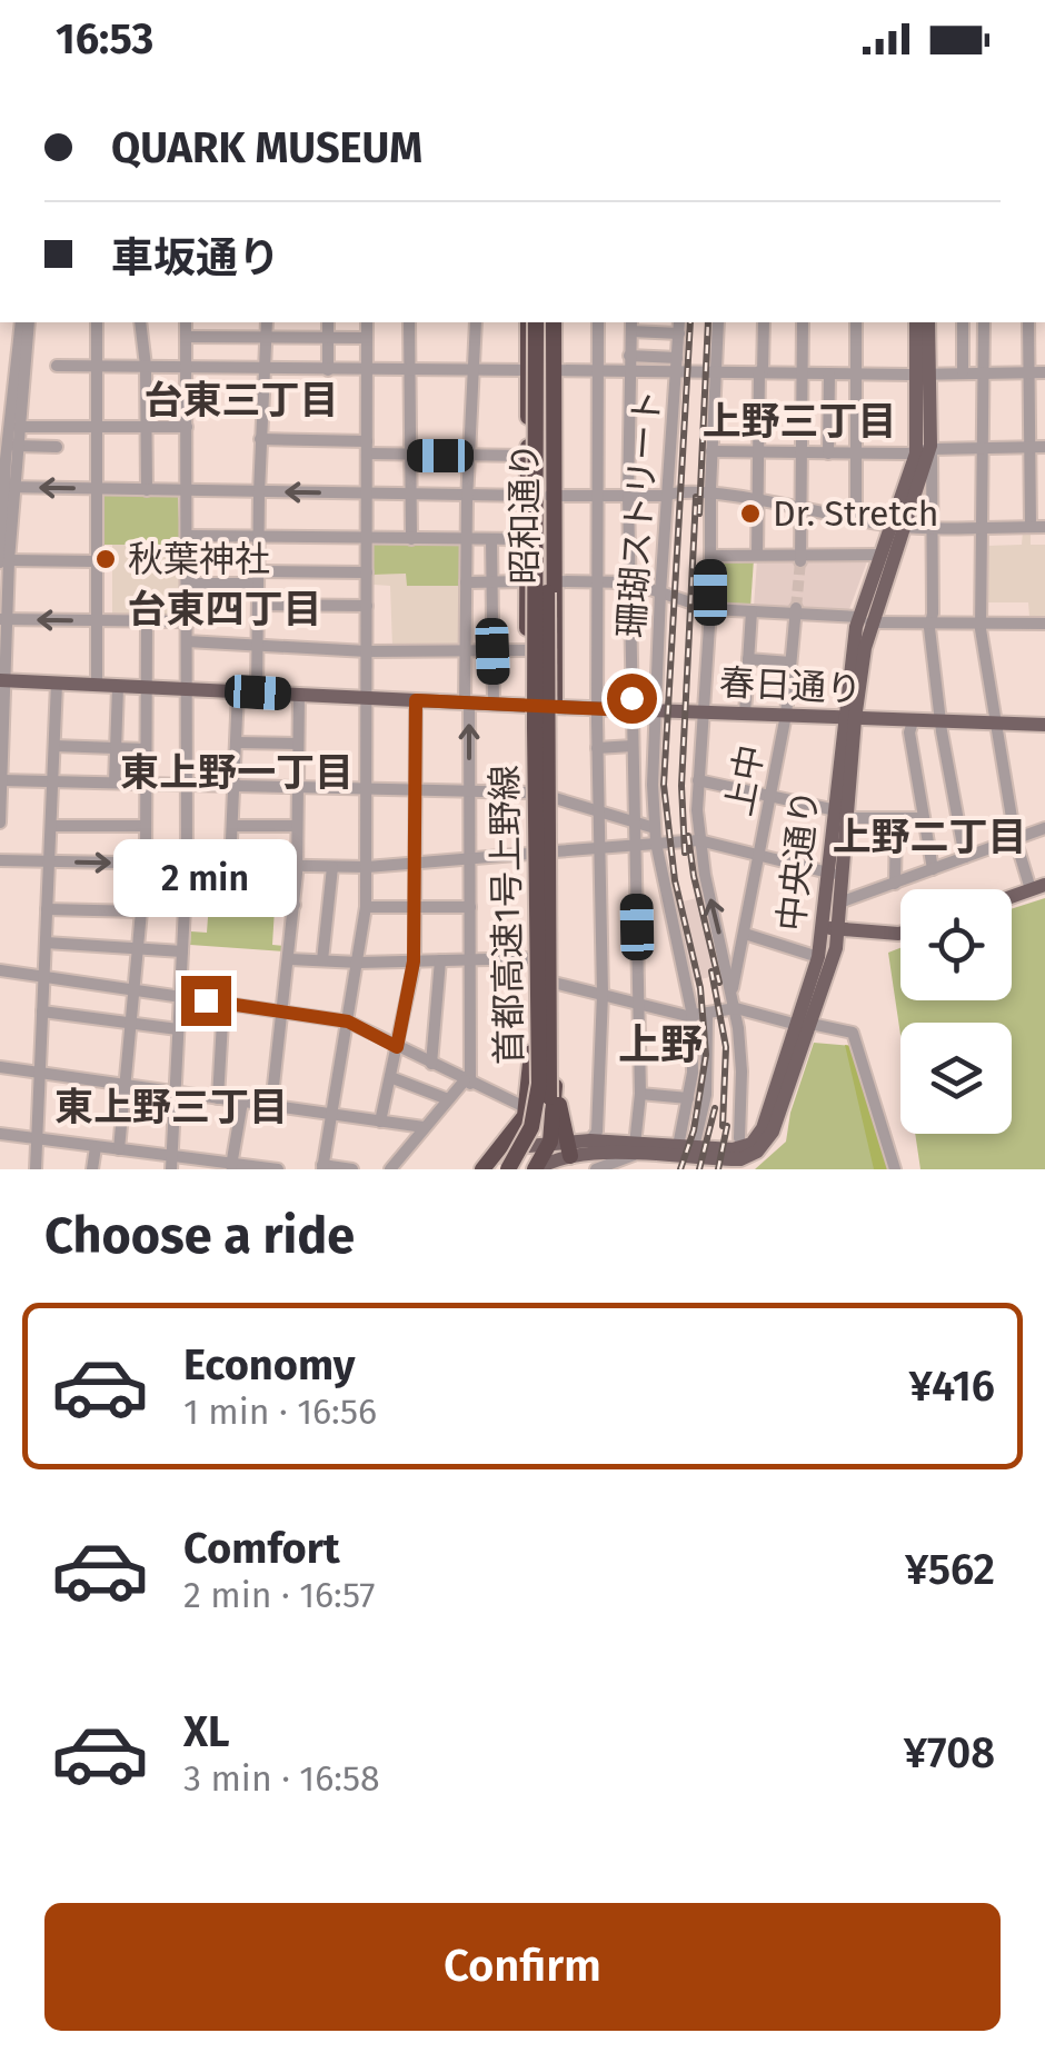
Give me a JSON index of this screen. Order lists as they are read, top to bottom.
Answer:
{
  "streets": {
    "highway": ["昭和通り", "首都高速1号上野線"],
    "main road": ["春日通り", "中央通り"],
    "street": ["珊瑚ストリート", "上中"]
  },
  "crossings": [
    ["昭和通り", "春日通り"],
    ["昭和通り", "首都高速1号上野線"],
    ["珊瑚ストリート", "春日通り"],
    ["春日通り", "上中"],
    ["春日通り", "中央通り"]
  ],
  "districts": [
    "台東三丁目",
    "上野三丁目",
    "台東四丁目",
    "東上野一丁目",
    "上野二丁目",
    "上野",
    "東上野三丁目"
  ],
  "places": ["Dr. Stretch", "秋葉神社"],
  "page": {
    "status": "16:53",
    "banner": ["QUARK MUSEUM", "車坂通り"],
    "bubble": "2 min",
    "heading": "Choose a ride",
    "list": [
      {
        "name": "Economy",
        "note": "1 min · 16:56",
        "value": "¥416"
      },
      {
        "name": "Comfort",
        "note": "2 min · 16:57",
        "value": "¥562"
      },
      {
        "name": "XL",
        "note": "3 min · 16:58",
        "value": "¥708"
      }
    ],
    "buttons": "Confirm"
  }
}
